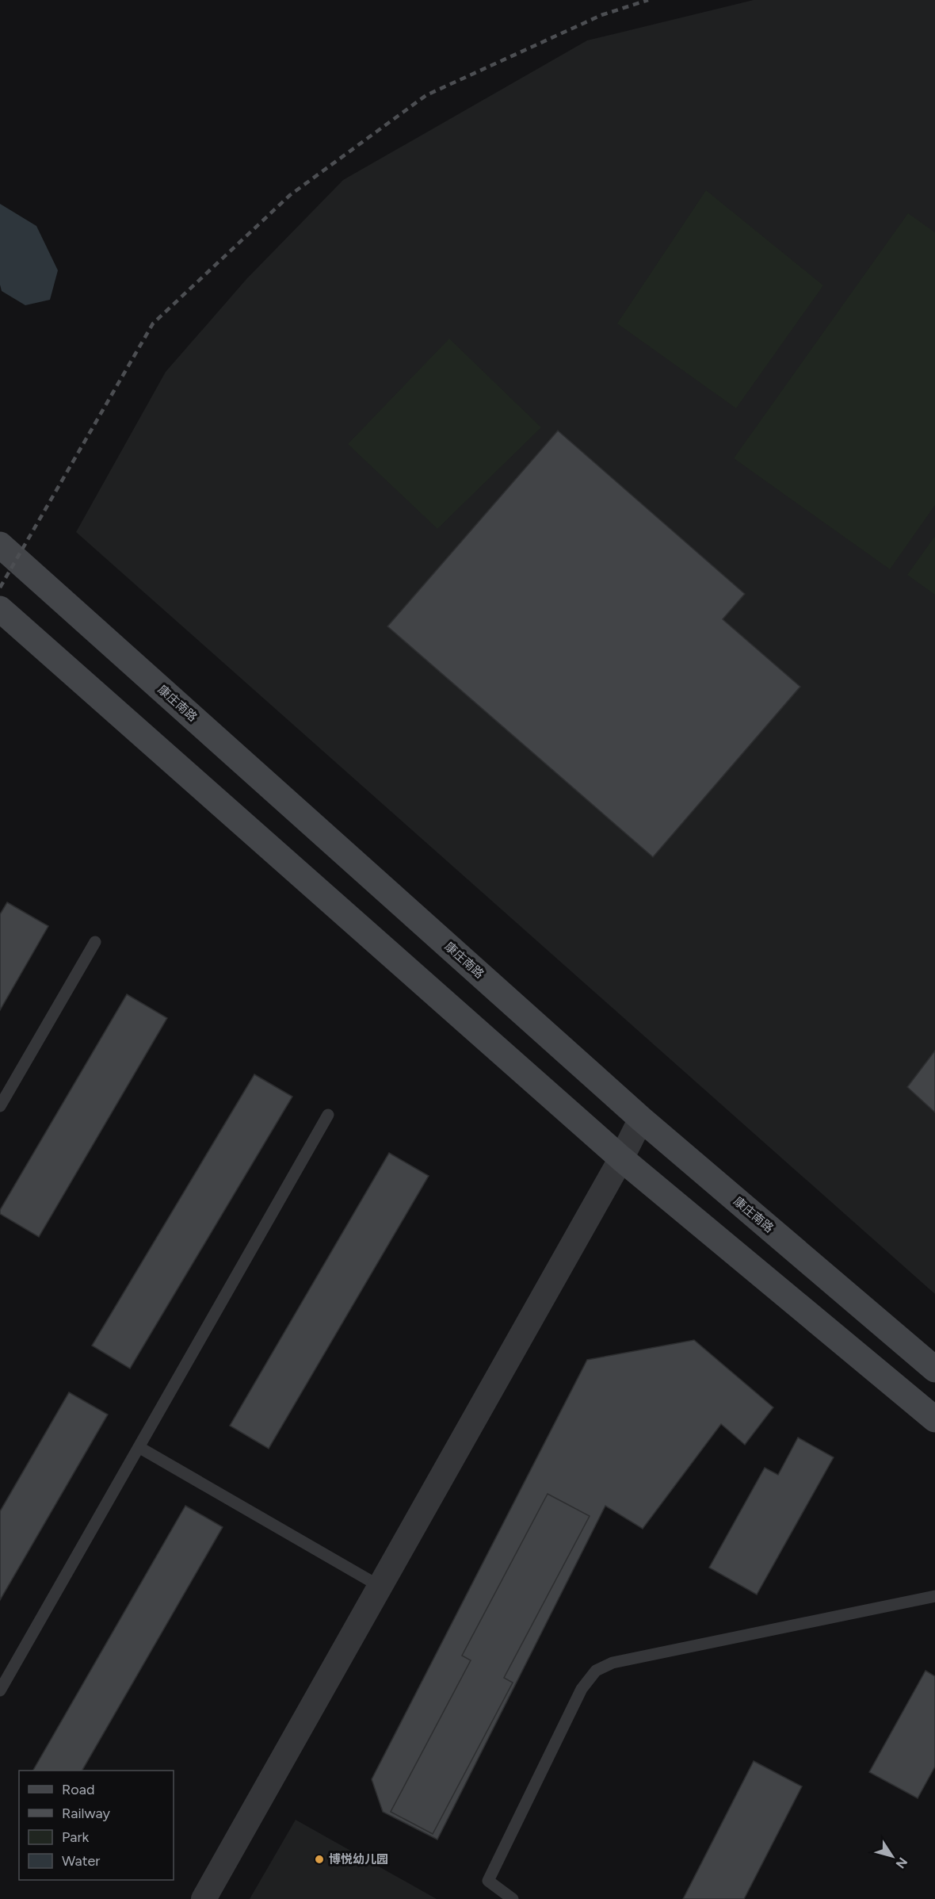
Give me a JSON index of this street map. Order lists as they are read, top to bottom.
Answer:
{
  "streets": {
    "main road": ["康庄南路"]
  },
  "places": ["博悦幼儿园"],
  "legend": [
    "Road",
    "Railway",
    "Park",
    "Water"
  ],
  "north": "bottom right"
}
